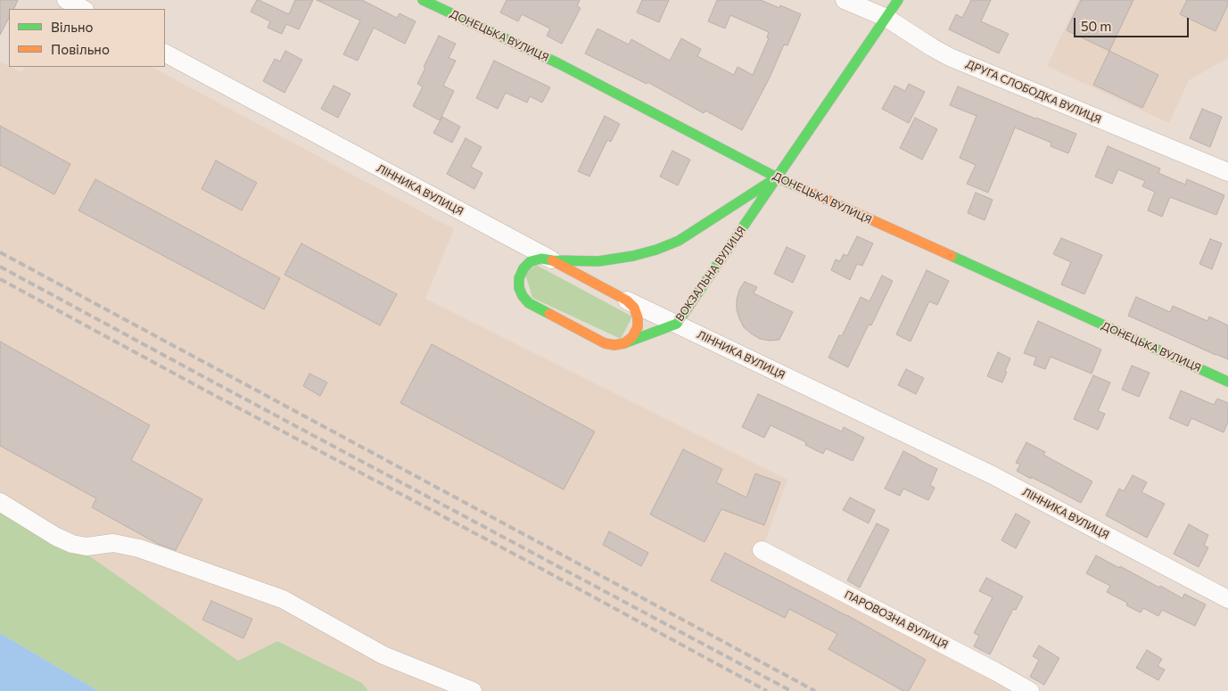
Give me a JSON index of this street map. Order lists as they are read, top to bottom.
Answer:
{
  "streets": {
    "street": [
      "ДОНЕЦЬКА ВУЛИЦЯ",
      "ДРУГА СЛОБОДКА ВУЛИЦЯ",
      "ЛІННИКА ВУЛИЦЯ",
      "ВОКЗАЛЬНА ВУЛИЦЯ",
      "ПАРОВОЗНА ВУЛИЦЯ"
    ]
  },
  "crossings": [
    ["ДОНЕЦЬКА ВУЛИЦЯ", "ВОКЗАЛЬНА ВУЛИЦЯ"],
    ["ДРУГА СЛОБОДКА ВУЛИЦЯ", "ВОКЗАЛЬНА ВУЛИЦЯ"],
    ["ЛІННИКА ВУЛИЦЯ", "ВОКЗАЛЬНА ВУЛИЦЯ"]
  ],
  "legend": ["Вільно", "Повільно"],
  "scale_bar": "50 m"
}
